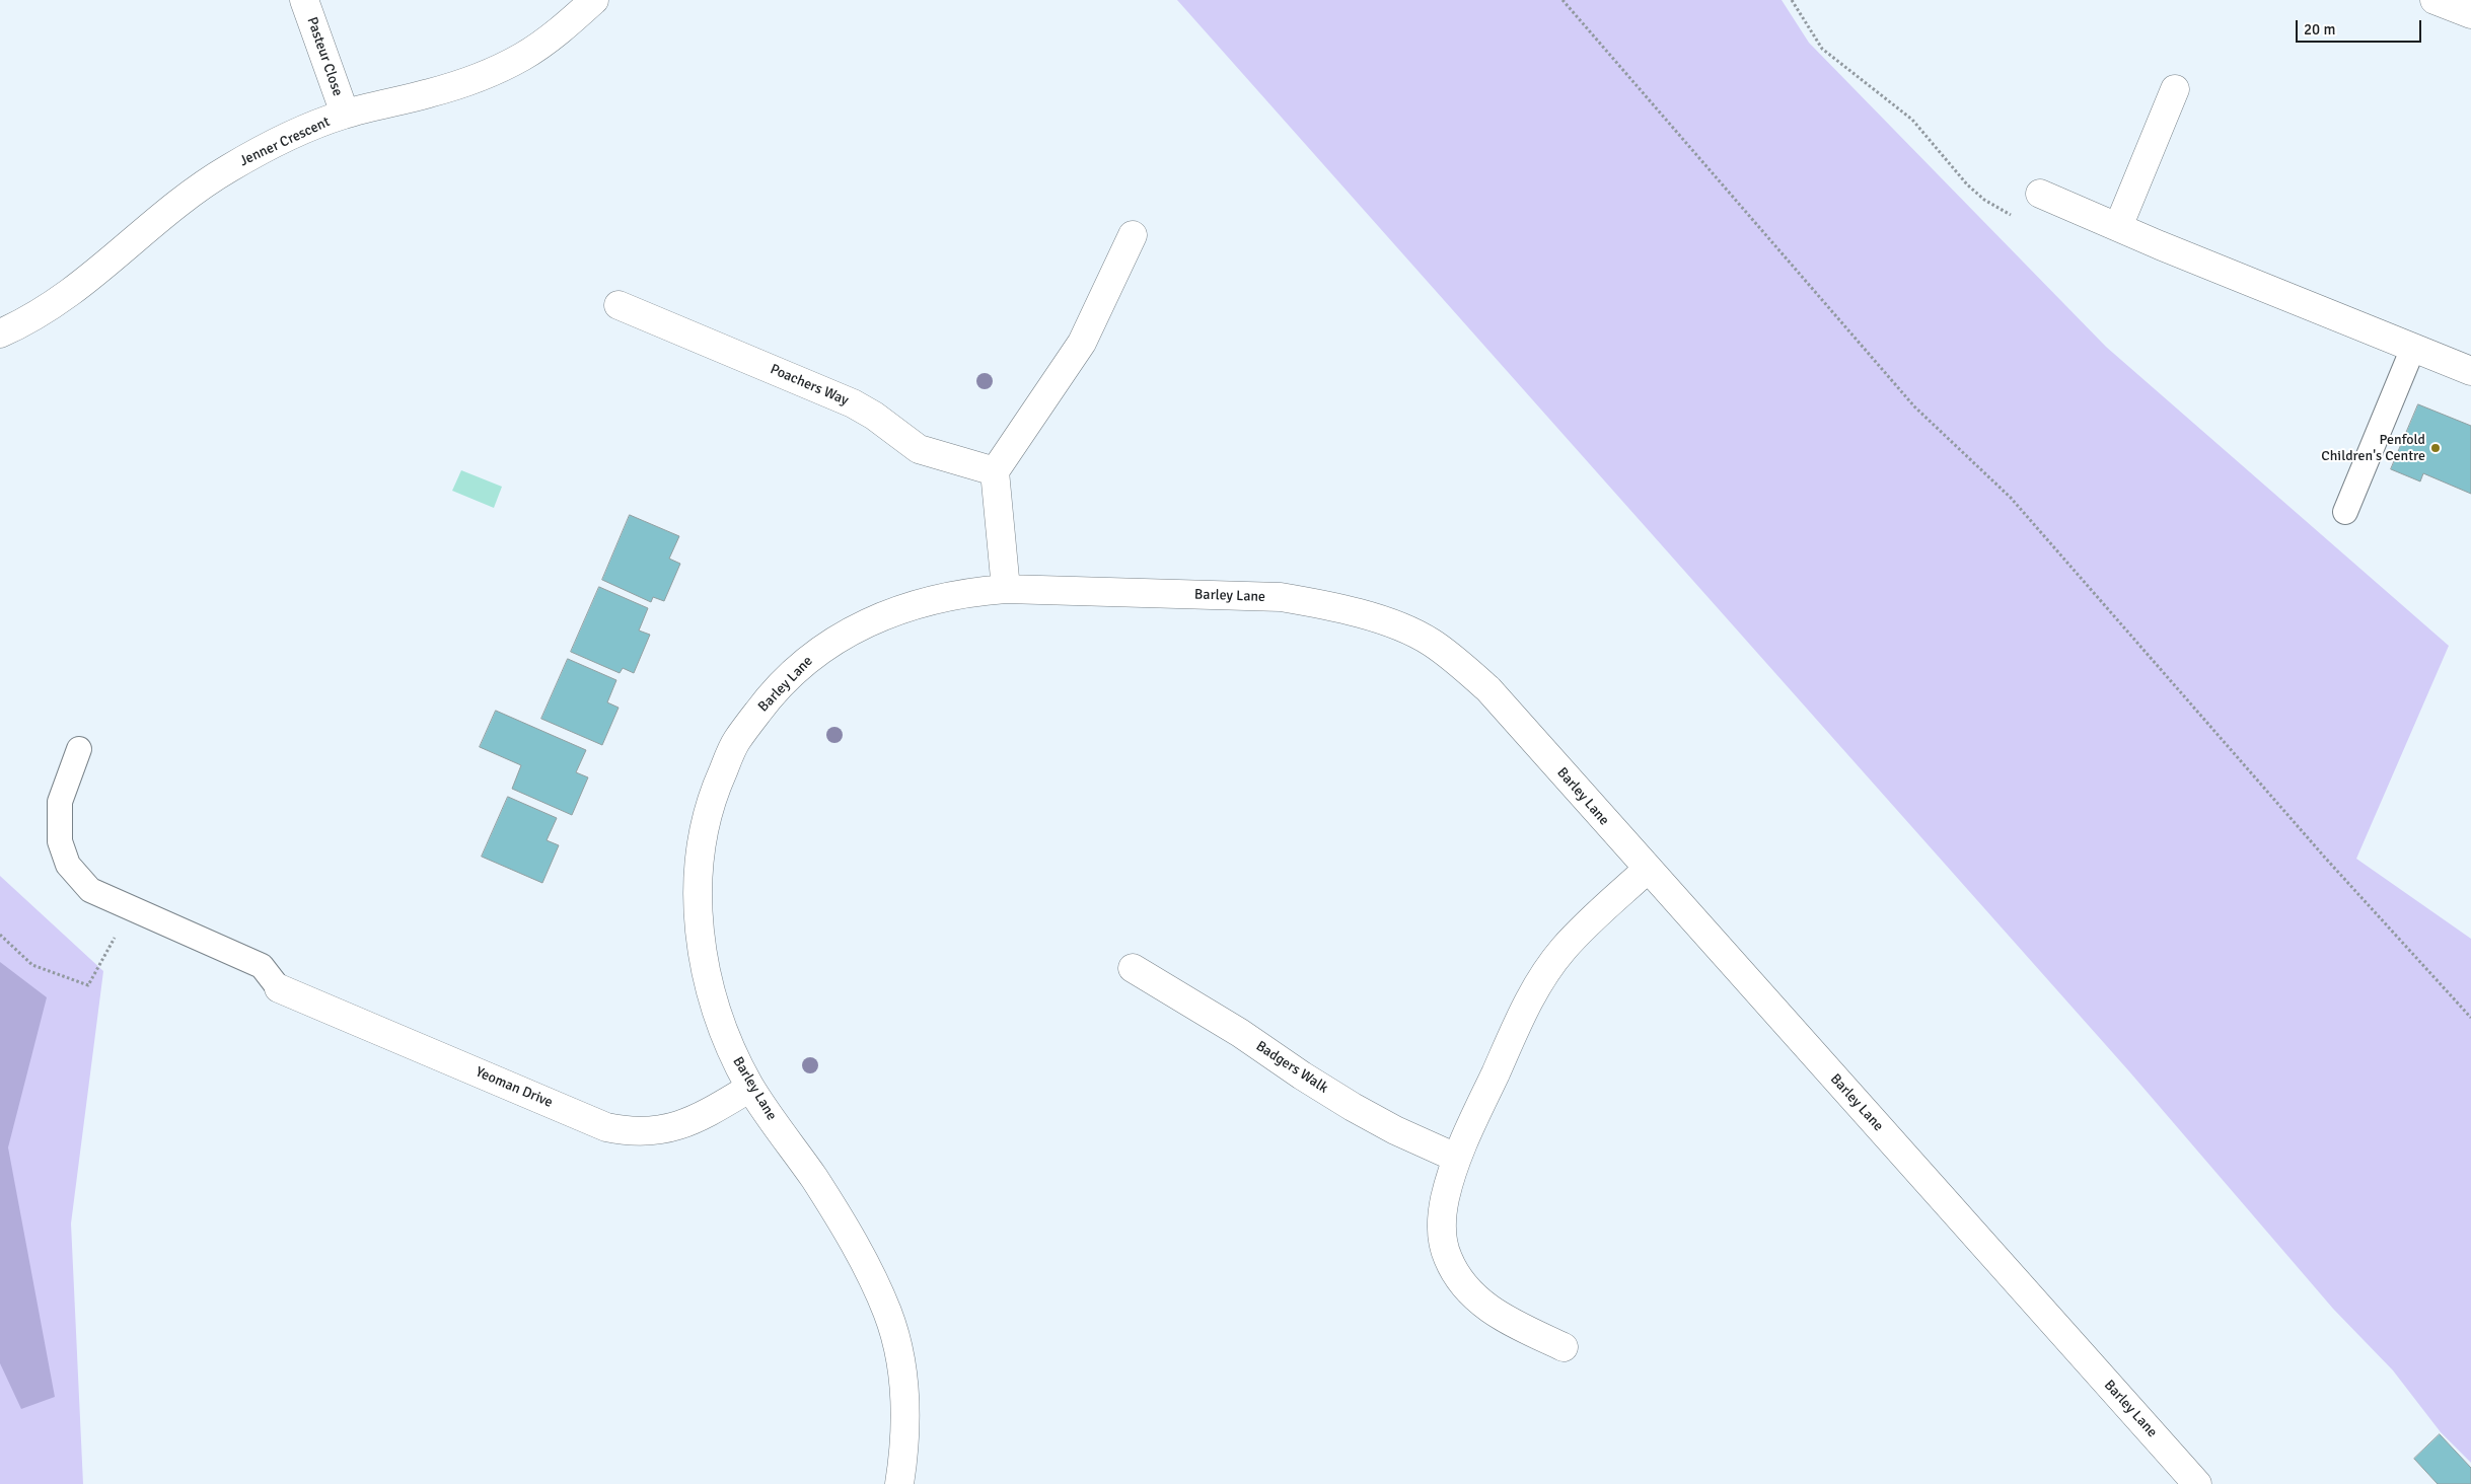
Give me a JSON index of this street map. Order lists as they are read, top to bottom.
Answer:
{
  "streets": {
    "street": [
      "Pasteur Close",
      "Jenner Crescent",
      "Poachers Way",
      "Barley Lane",
      "Badgers Walk",
      "Yeoman Drive"
    ]
  },
  "crossings": [
    ["Pasteur Close", "Jenner Crescent"],
    ["Barley Lane", "Yeoman Drive"]
  ],
  "places": ["Penfold Children's Centre"],
  "scale_bar": "20 m"
}
